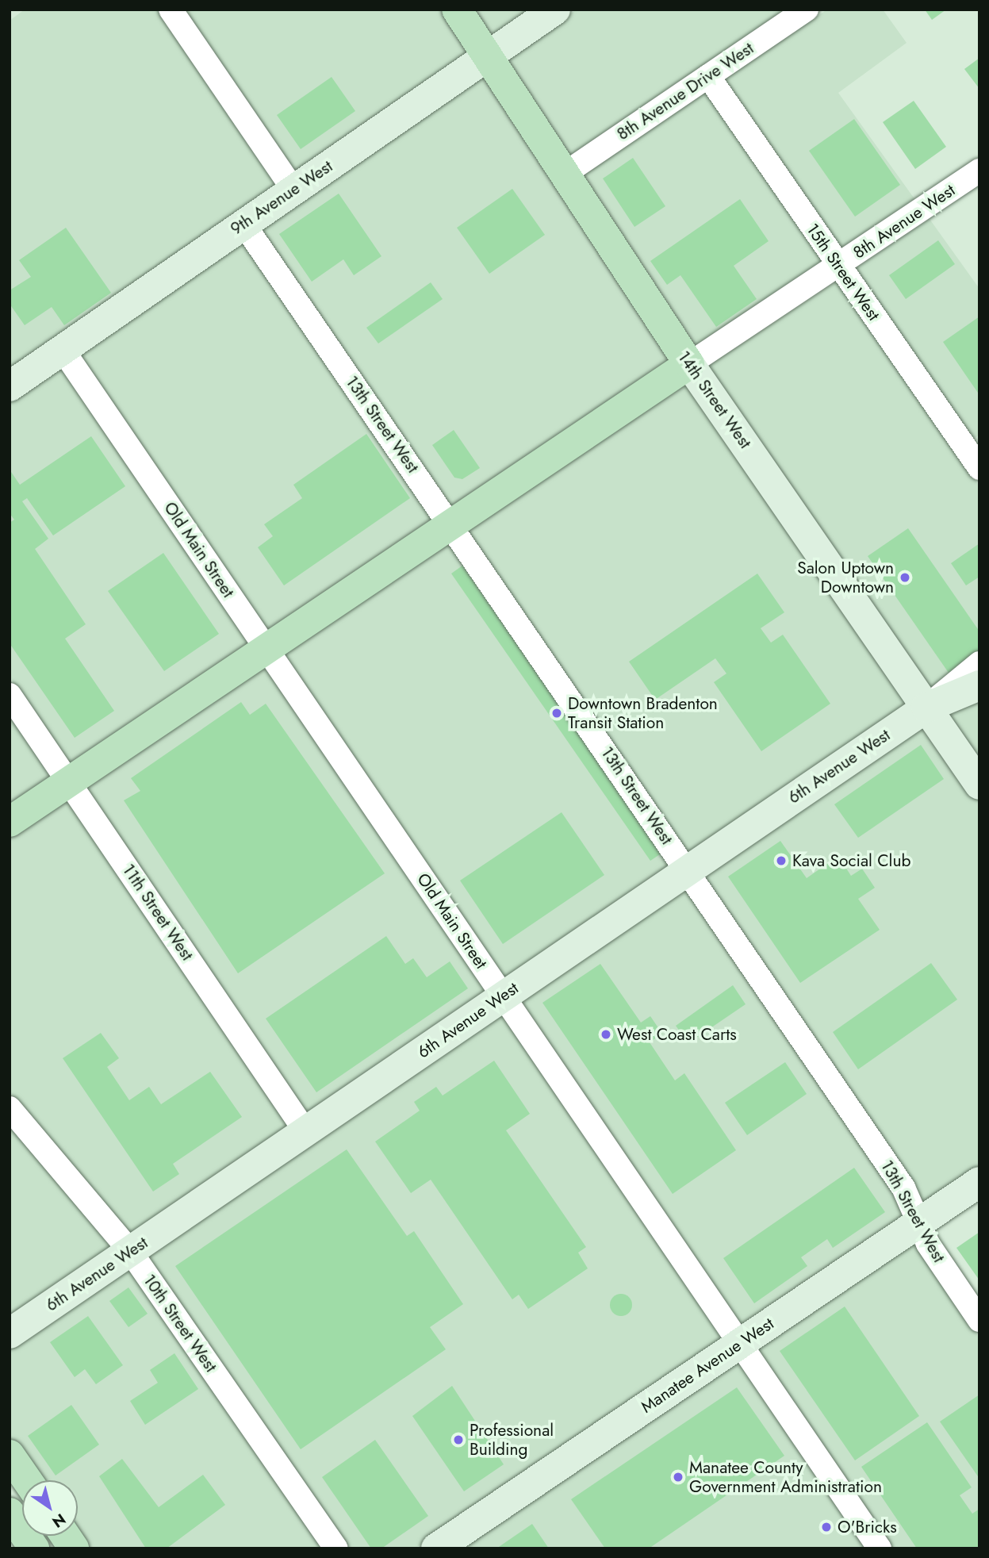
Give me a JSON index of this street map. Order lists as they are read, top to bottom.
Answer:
{
  "streets": {
    "main road": [
      "9th Avenue West",
      "14th Street West",
      "6th Avenue West",
      "Manatee Avenue West"
    ],
    "street": [
      "8th Avenue Drive West",
      "8th Avenue West",
      "15th Street West",
      "13th Street West",
      "Old Main Street",
      "11th Street West",
      "10th Street West"
    ]
  },
  "crossings": [
    ["8th Avenue Drive West", "15th Street West"],
    ["8th Avenue Drive West", "14th Street West"],
    ["9th Avenue West", "14th Street West"],
    ["9th Avenue West", "13th Street West"],
    ["9th Avenue West", "Old Main Street"],
    ["8th Avenue West", "15th Street West"],
    ["8th Avenue West", "14th Street West"],
    ["14th Street West", "6th Avenue West"],
    ["13th Street West", "6th Avenue West"],
    ["13th Street West", "Manatee Avenue West"],
    ["Old Main Street", "6th Avenue West"],
    ["Old Main Street", "Manatee Avenue West"],
    ["6th Avenue West", "11th Street West"],
    ["6th Avenue West", "10th Street West"]
  ],
  "places": [
    "Salon Uptown Downtown",
    "Downtown Bradenton Transit Station",
    "Kava Social Club",
    "West Coast Carts",
    "Professional Building",
    "Manatee County Government Administration",
    "O'Bricks"
  ],
  "north": "bottom right"
}
